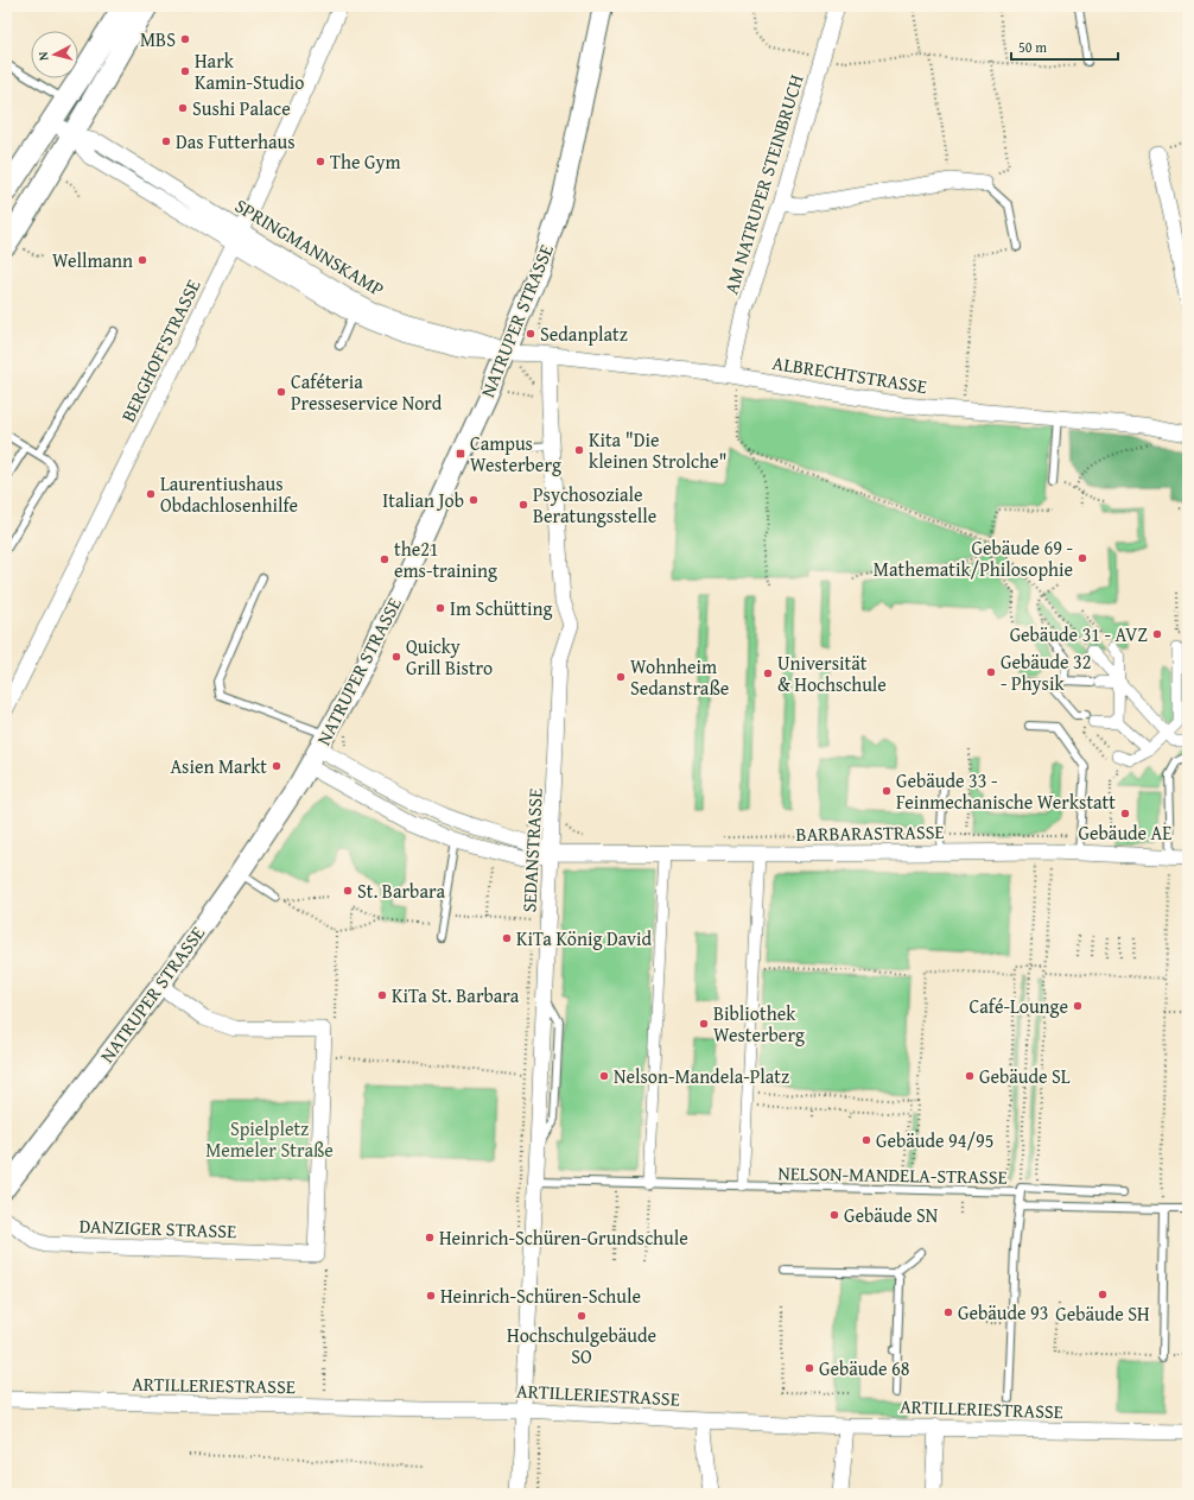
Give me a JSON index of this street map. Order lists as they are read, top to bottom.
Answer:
{
  "streets": {
    "street": [
      "AM NATRUPER STEINBRUCH",
      "SPRINGMANNSKAMP",
      "NATRUPER STRASSE",
      "BERGHOFFSTRASSE",
      "ALBRECHTSTRASSE",
      "BARBARASTRASSE",
      "SEDANSTRASSE",
      "DANZIGER STRASSE",
      "ARTILLERIESTRASSE"
    ],
    "lane": ["NELSON-MANDELA-STRASSE"]
  },
  "crossings": [
    ["AM NATRUPER STEINBRUCH", "ALBRECHTSTRASSE"],
    ["SPRINGMANNSKAMP", "NATRUPER STRASSE"],
    ["SPRINGMANNSKAMP", "BERGHOFFSTRASSE"],
    ["SPRINGMANNSKAMP", "ALBRECHTSTRASSE"],
    ["NATRUPER STRASSE", "ALBRECHTSTRASSE"],
    ["NATRUPER STRASSE", "BARBARASTRASSE"],
    ["ALBRECHTSTRASSE", "SEDANSTRASSE"],
    ["BARBARASTRASSE", "SEDANSTRASSE"],
    ["BARBARASTRASSE", "NELSON-MANDELA-STRASSE"],
    ["SEDANSTRASSE", "NELSON-MANDELA-STRASSE"],
    ["SEDANSTRASSE", "ARTILLERIESTRASSE"]
  ],
  "parks": ["Spielpletz Memeler Straße"],
  "places": {
    "other": [
      "MBS",
      "Hark Kamin-Studio",
      "Sushi Palace",
      "Das Futterhaus",
      "The Gym",
      "Wellmann",
      "Sedanplatz",
      "Caféteria Presseservice Nord",
      "Kita \"Die kleinen Strolche\"",
      "Laurentiushaus Obdachlosenhilfe",
      "Italian Job",
      "Psychosoziale Beratungsstelle",
      "Gebäude 69 - Mathematik/Philosophie",
      "the21 ems-training",
      "Im Schütting",
      "Gebäude 31 - AVZ",
      "Quicky Grill Bistro",
      "Gebäude 32 - Physik",
      "Universität & Hochschule",
      "Wohnheim Sedanstraße",
      "Asien Markt",
      "Gebäude 33 - Feinmechanische Werkstatt",
      "Gebäude AE",
      "St. Barbara",
      "KiTa König David",
      "KiTa St. Barbara",
      "Café-Lounge",
      "Bibliothek Westerberg",
      "Nelson-Mandela-Platz",
      "Gebäude SL",
      "Gebäude 94/95",
      "Gebäude SN",
      "Heinrich-Schüren-Grundschule",
      "Gebäude SH",
      "Heinrich-Schüren-Schule",
      "Gebäude 93",
      "Hochschulgebäude SO",
      "Gebäude 68"
    ],
    "transit": ["Campus Westerberg"]
  },
  "scale_bar": "50 m",
  "north": "left"
}
